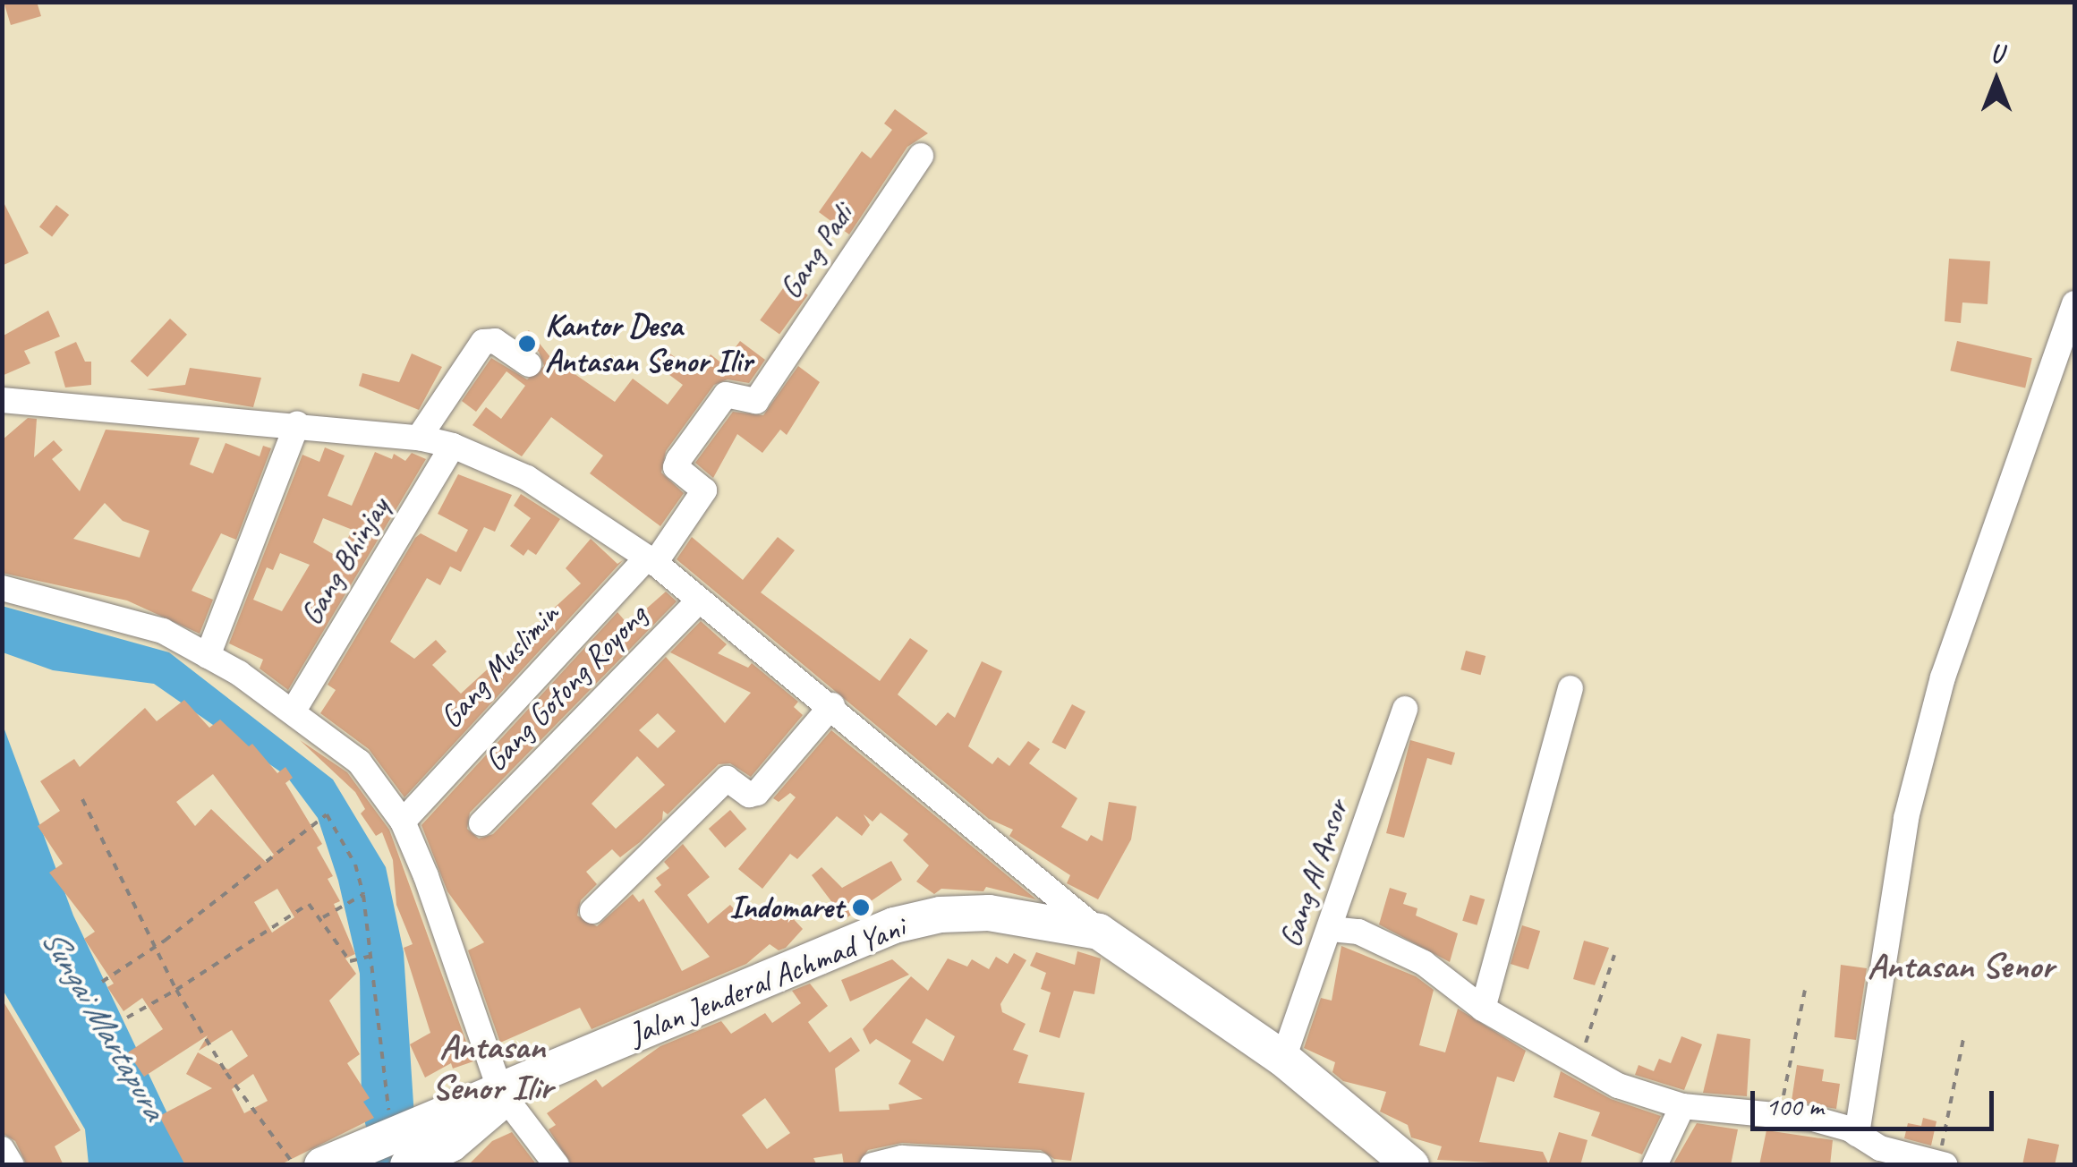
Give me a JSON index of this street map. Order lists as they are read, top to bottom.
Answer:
{
  "streets": {
    "highway": ["Jalan Jenderal Achmad Yani"],
    "street": [
      "Gang Padi",
      "Gang Bhinjay",
      "Gang Muslimin",
      "Gang Gotong Royong",
      "Gang Al Ansor"
    ]
  },
  "crossings": [
    ["Gang Padi", "Gang Muslimin"],
    ["Gang Al Ansor", "Jalan Jenderal Achmad Yani"]
  ],
  "districts": ["Antasan Senor", "Antasan Senor Ilir"],
  "water": ["Sungai Martapura"],
  "places": ["Kantor Desa Antasan Senor Ilir", "Indomaret"],
  "scale_bar": "100 m",
  "north": "top"
}
